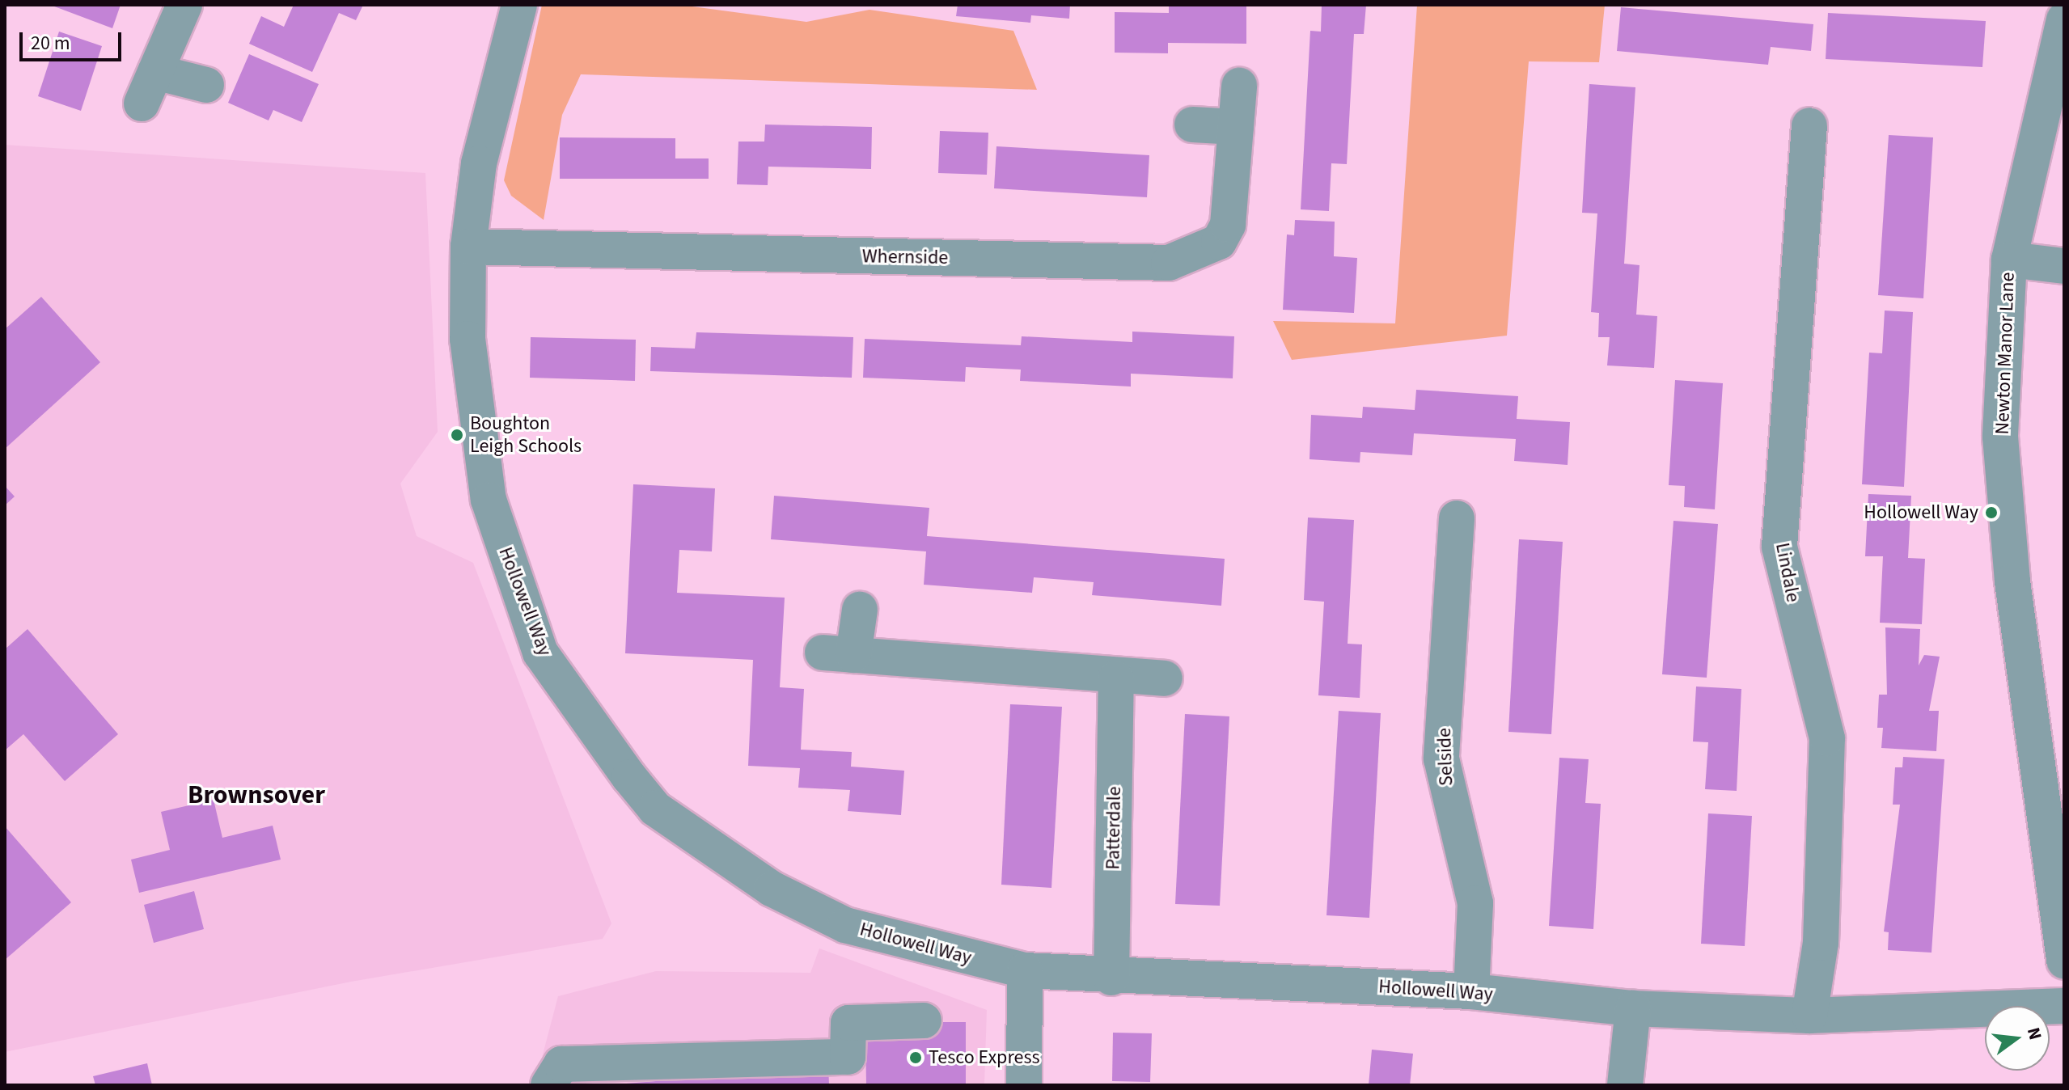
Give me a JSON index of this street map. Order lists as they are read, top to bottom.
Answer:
{
  "streets": {
    "street": [
      "Whernside",
      "Newton Manor Lane",
      "Lindale",
      "Hollowell Way",
      "Selside",
      "Patterdale"
    ]
  },
  "crossings": [
    ["Whernside", "Hollowell Way"],
    ["Lindale", "Hollowell Way"],
    ["Hollowell Way", "Selside"],
    ["Hollowell Way", "Patterdale"]
  ],
  "districts": ["Brownsover"],
  "places": ["Boughton Leigh Schools", "Hollowell Way", "Tesco Express"],
  "scale_bar": "20 m",
  "north": "right"
}
